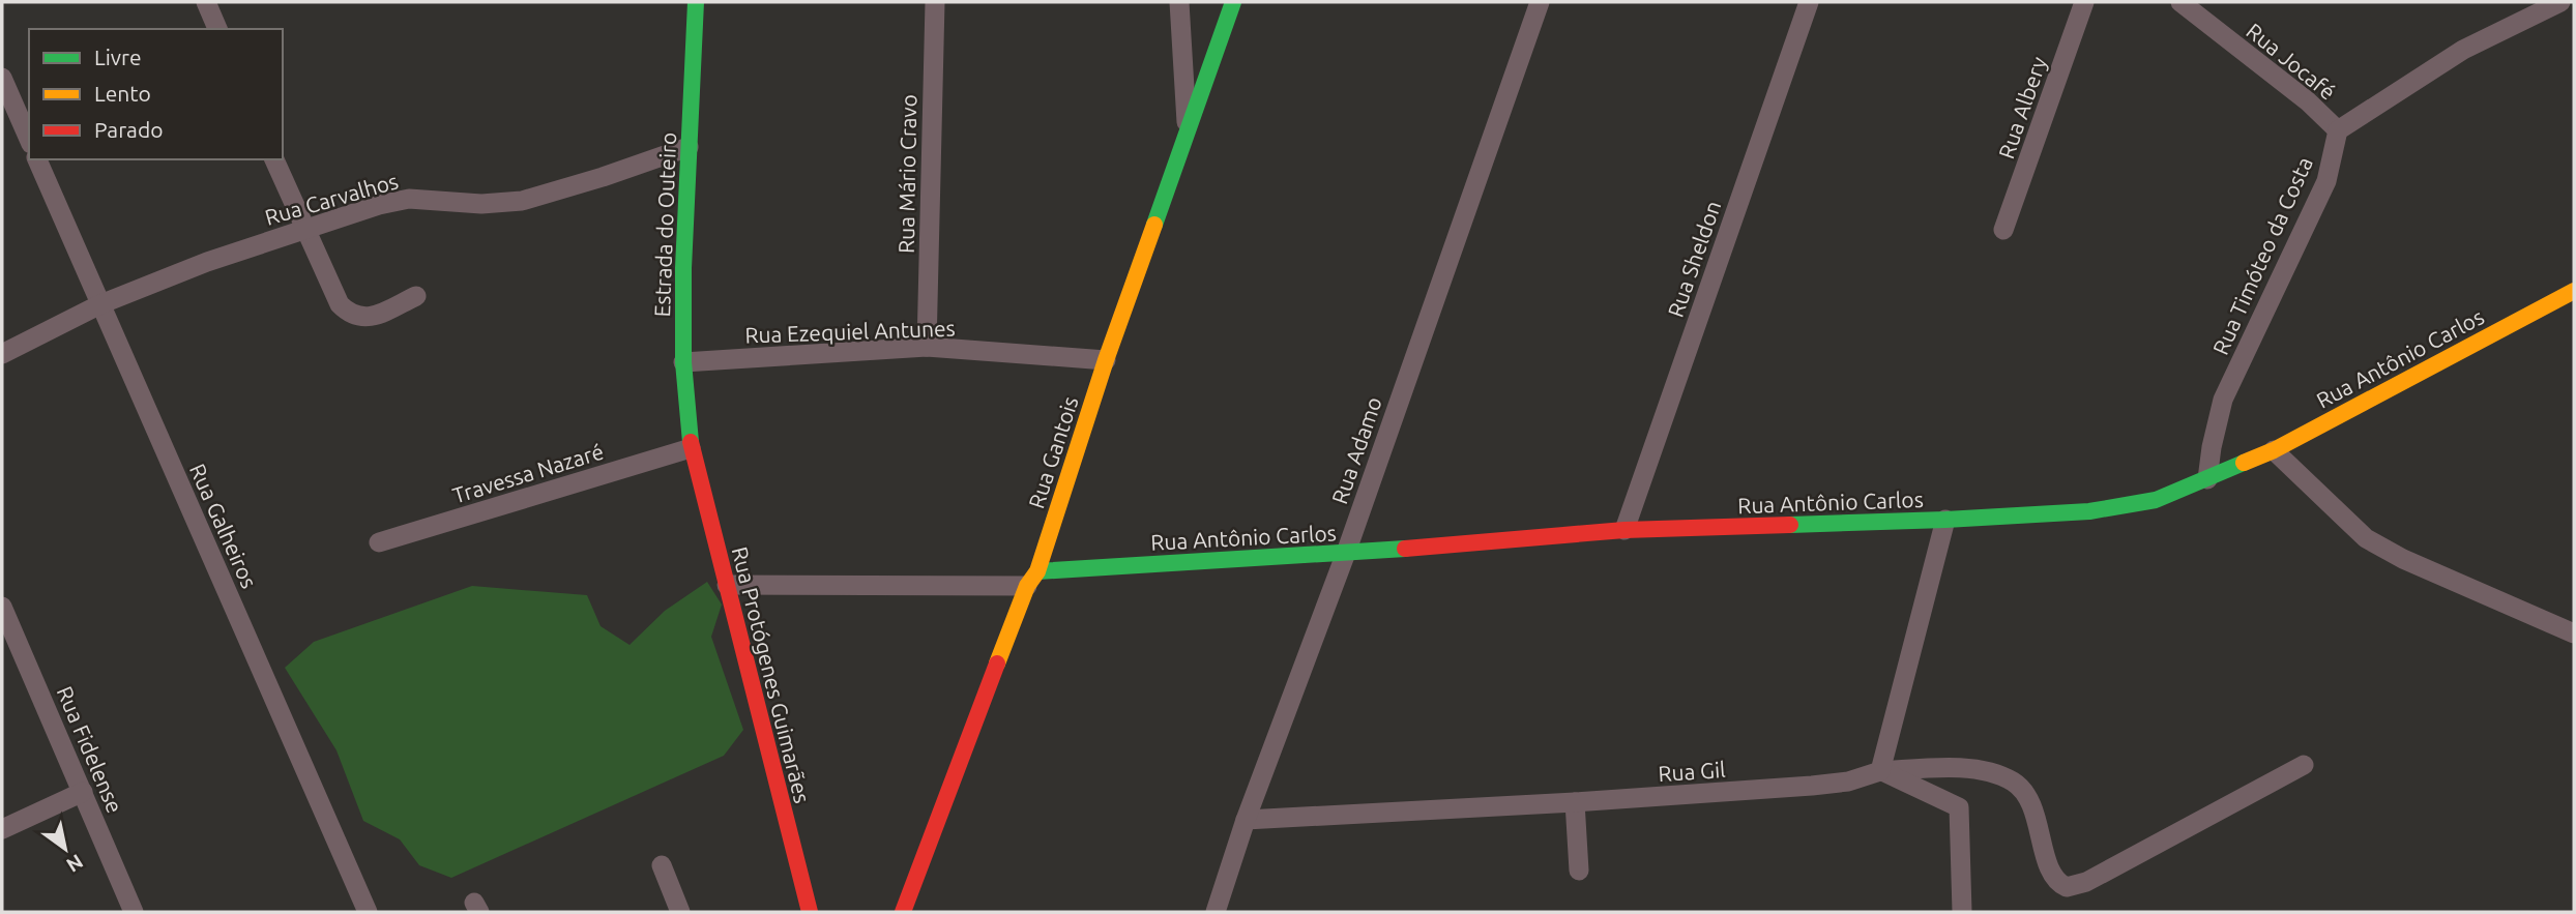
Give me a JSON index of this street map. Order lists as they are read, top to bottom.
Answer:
{
  "streets": {
    "street": [
      "Rua Jocafé",
      "Rua Albery",
      "Rua Mário Cravo",
      "Rua Carvalhos",
      "Estrada do Outeiro",
      "Rua Timóteo da Costa",
      "Rua Sheldon",
      "Rua Ezequiel Antunes",
      "Rua Antônio Carlos",
      "Rua Adamo",
      "Rua Gantois",
      "Travessa Nazaré",
      "Rua Galheiros",
      "Rua Protógenes Guimarães",
      "Rua Fidelense",
      "Rua Gil"
    ]
  },
  "crossings": [
    ["Rua Jocafé", "Rua Timóteo da Costa"],
    ["Rua Mário Cravo", "Rua Ezequiel Antunes"],
    ["Rua Carvalhos", "Estrada do Outeiro"],
    ["Rua Carvalhos", "Rua Galheiros"],
    ["Estrada do Outeiro", "Rua Ezequiel Antunes"],
    ["Estrada do Outeiro", "Travessa Nazaré"],
    ["Estrada do Outeiro", "Rua Protógenes Guimarães"],
    ["Rua Timóteo da Costa", "Rua Antônio Carlos"],
    ["Rua Sheldon", "Rua Antônio Carlos"],
    ["Rua Ezequiel Antunes", "Rua Gantois"],
    ["Rua Antônio Carlos", "Rua Adamo"],
    ["Rua Antônio Carlos", "Rua Gantois"],
    ["Rua Adamo", "Rua Gil"],
    ["Travessa Nazaré", "Rua Protógenes Guimarães"]
  ],
  "legend": ["Livre", "Lento", "Parado"],
  "north": "bottom right"
}
